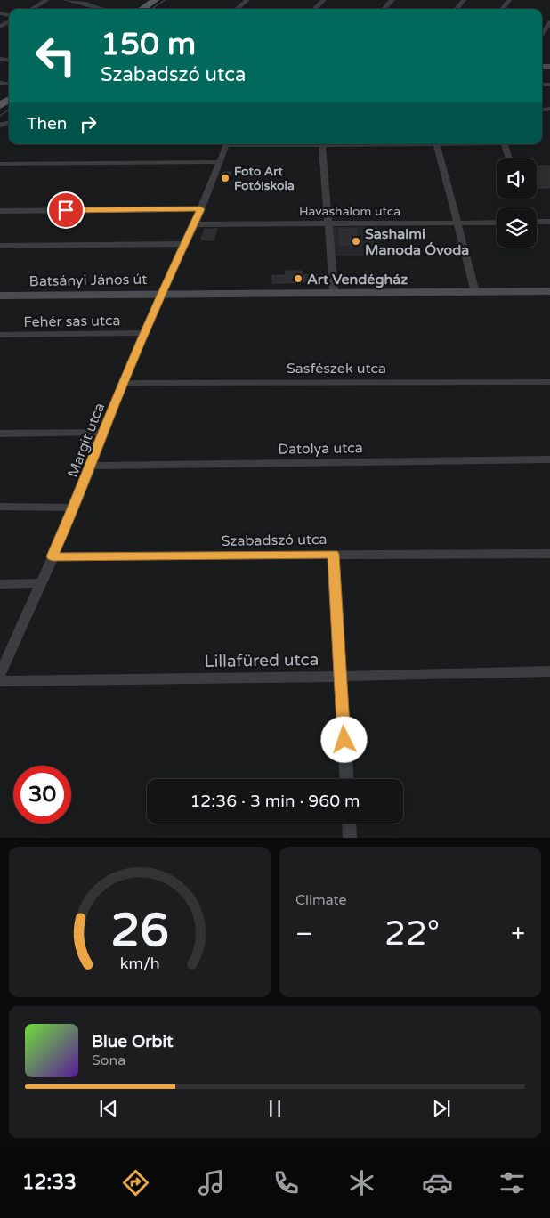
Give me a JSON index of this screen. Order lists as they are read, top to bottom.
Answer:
{
  "streets": {
    "street": [
      "Havashalom utca",
      "Batsányi János út",
      "Fehér sas utca",
      "Sasfészek utca",
      "Margit utca",
      "Datolya utca",
      "Szabadszó utca",
      "Lillafüred utca"
    ]
  },
  "crossings": [
    ["Havashalom utca", "Margit utca"],
    ["Batsányi János út", "Margit utca"],
    ["Fehér sas utca", "Margit utca"],
    ["Sasfészek utca", "Margit utca"],
    ["Margit utca", "Datolya utca"],
    ["Margit utca", "Szabadszó utca"]
  ],
  "places": ["Foto Art Fotóiskola", "Sashalmi Manoda Óvoda", "Art Vendégház"],
  "page": {
    "turn": ["150 m", "Szabadszó utca"],
    "then": "Then",
    "limit": "30",
    "trip": "12:36 · 3 min · 960 m",
    "tile": "Climate",
    "heat": ["−", "22°", "+"],
    "song": ["Blue Orbit", "Sona"],
    "tabs": "12:33",
    "gauge": ["26", "km/h"]
  }
}
